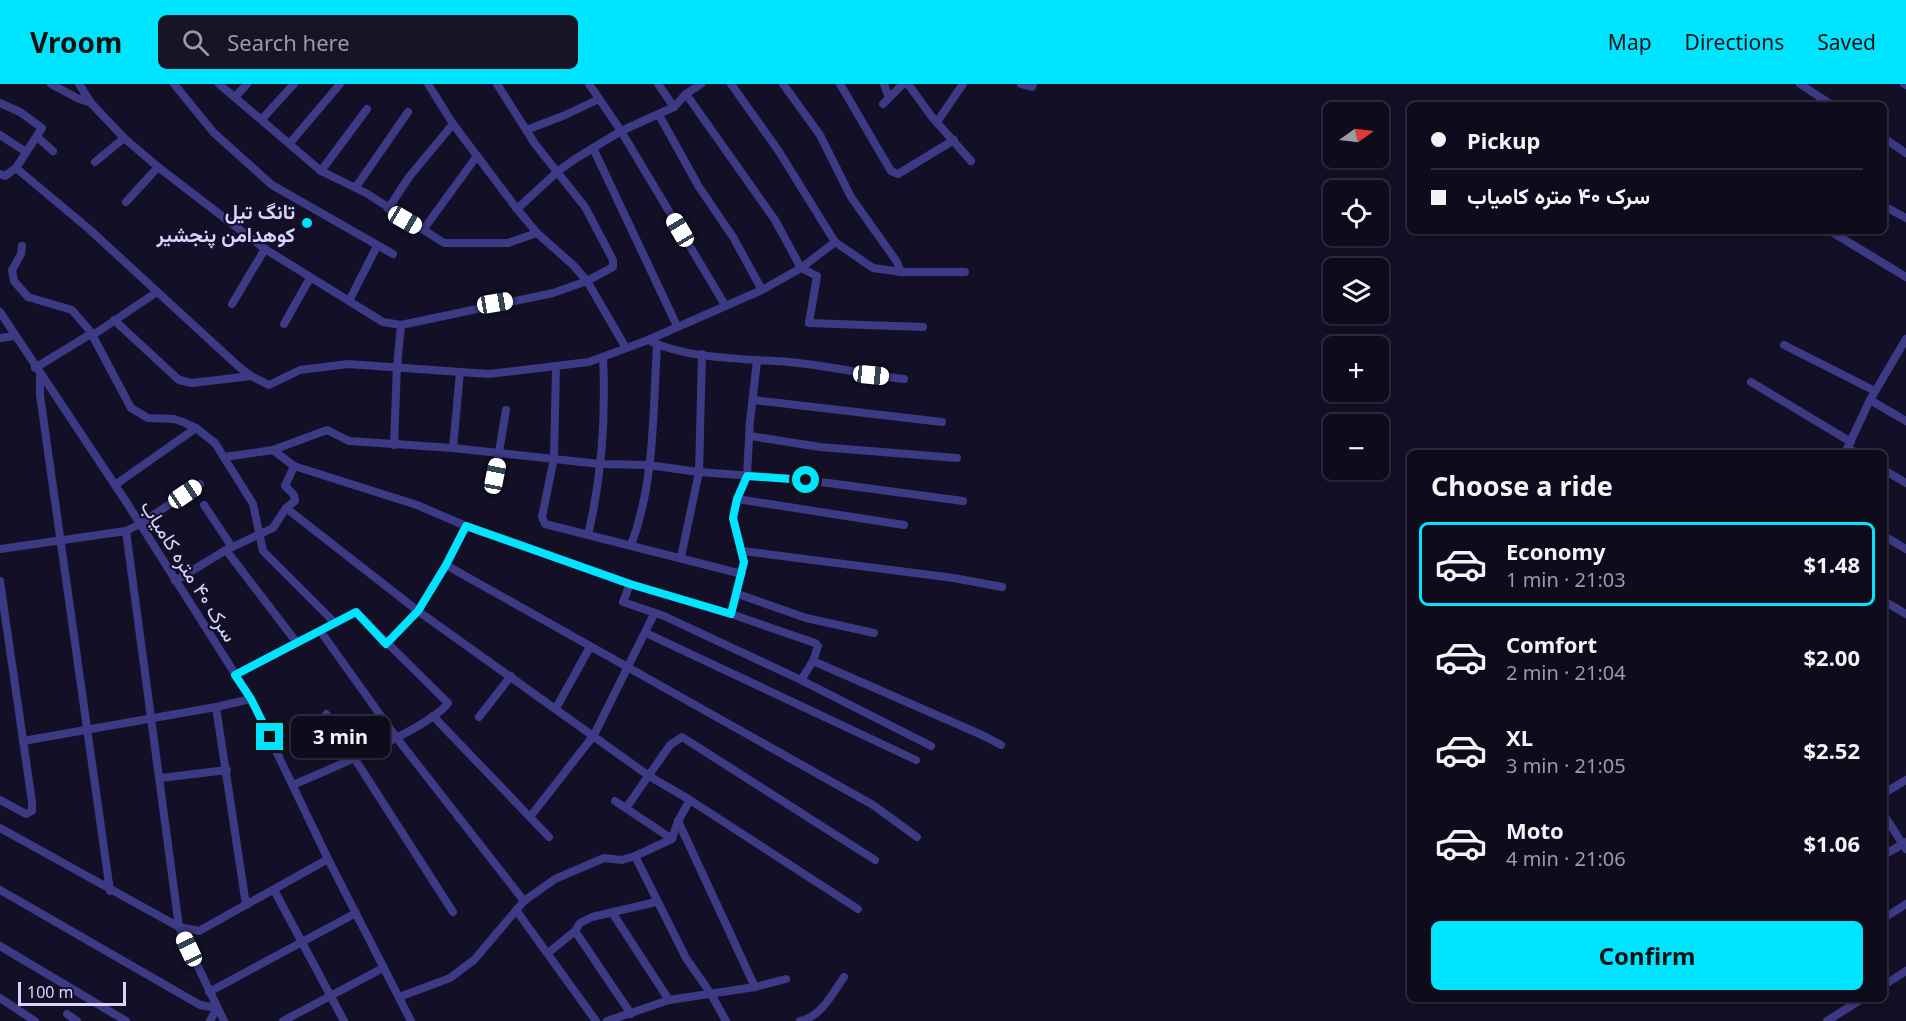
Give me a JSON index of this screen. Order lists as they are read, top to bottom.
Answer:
{
  "streets": {
    "street": ["سرک ۴۰ متره کامیاب"]
  },
  "places": ["تانگ تیل کوهدامن پنجشیر"],
  "scale_bar": "100 m",
  "north": "right",
  "page": {
    "header": "Vroom",
    "search": "Search here",
    "nav": ["Map", "Directions", "Saved"],
    "map_buttons": ["+", "−"],
    "banner": ["Pickup", "سرک ۴۰ متره کامیاب"],
    "heading": "Choose a ride",
    "list": [
      {
        "name": "Economy",
        "note": "1 min · 21:03",
        "value": "$1.48"
      },
      {
        "name": "Comfort",
        "note": "2 min · 21:04",
        "value": "$2.00"
      },
      {
        "name": "XL",
        "note": "3 min · 21:05",
        "value": "$2.52"
      },
      {
        "name": "Moto",
        "note": "4 min · 21:06",
        "value": "$1.06"
      }
    ],
    "bubble": "3 min",
    "buttons": "Confirm",
    "scale": "100 m"
  }
}
